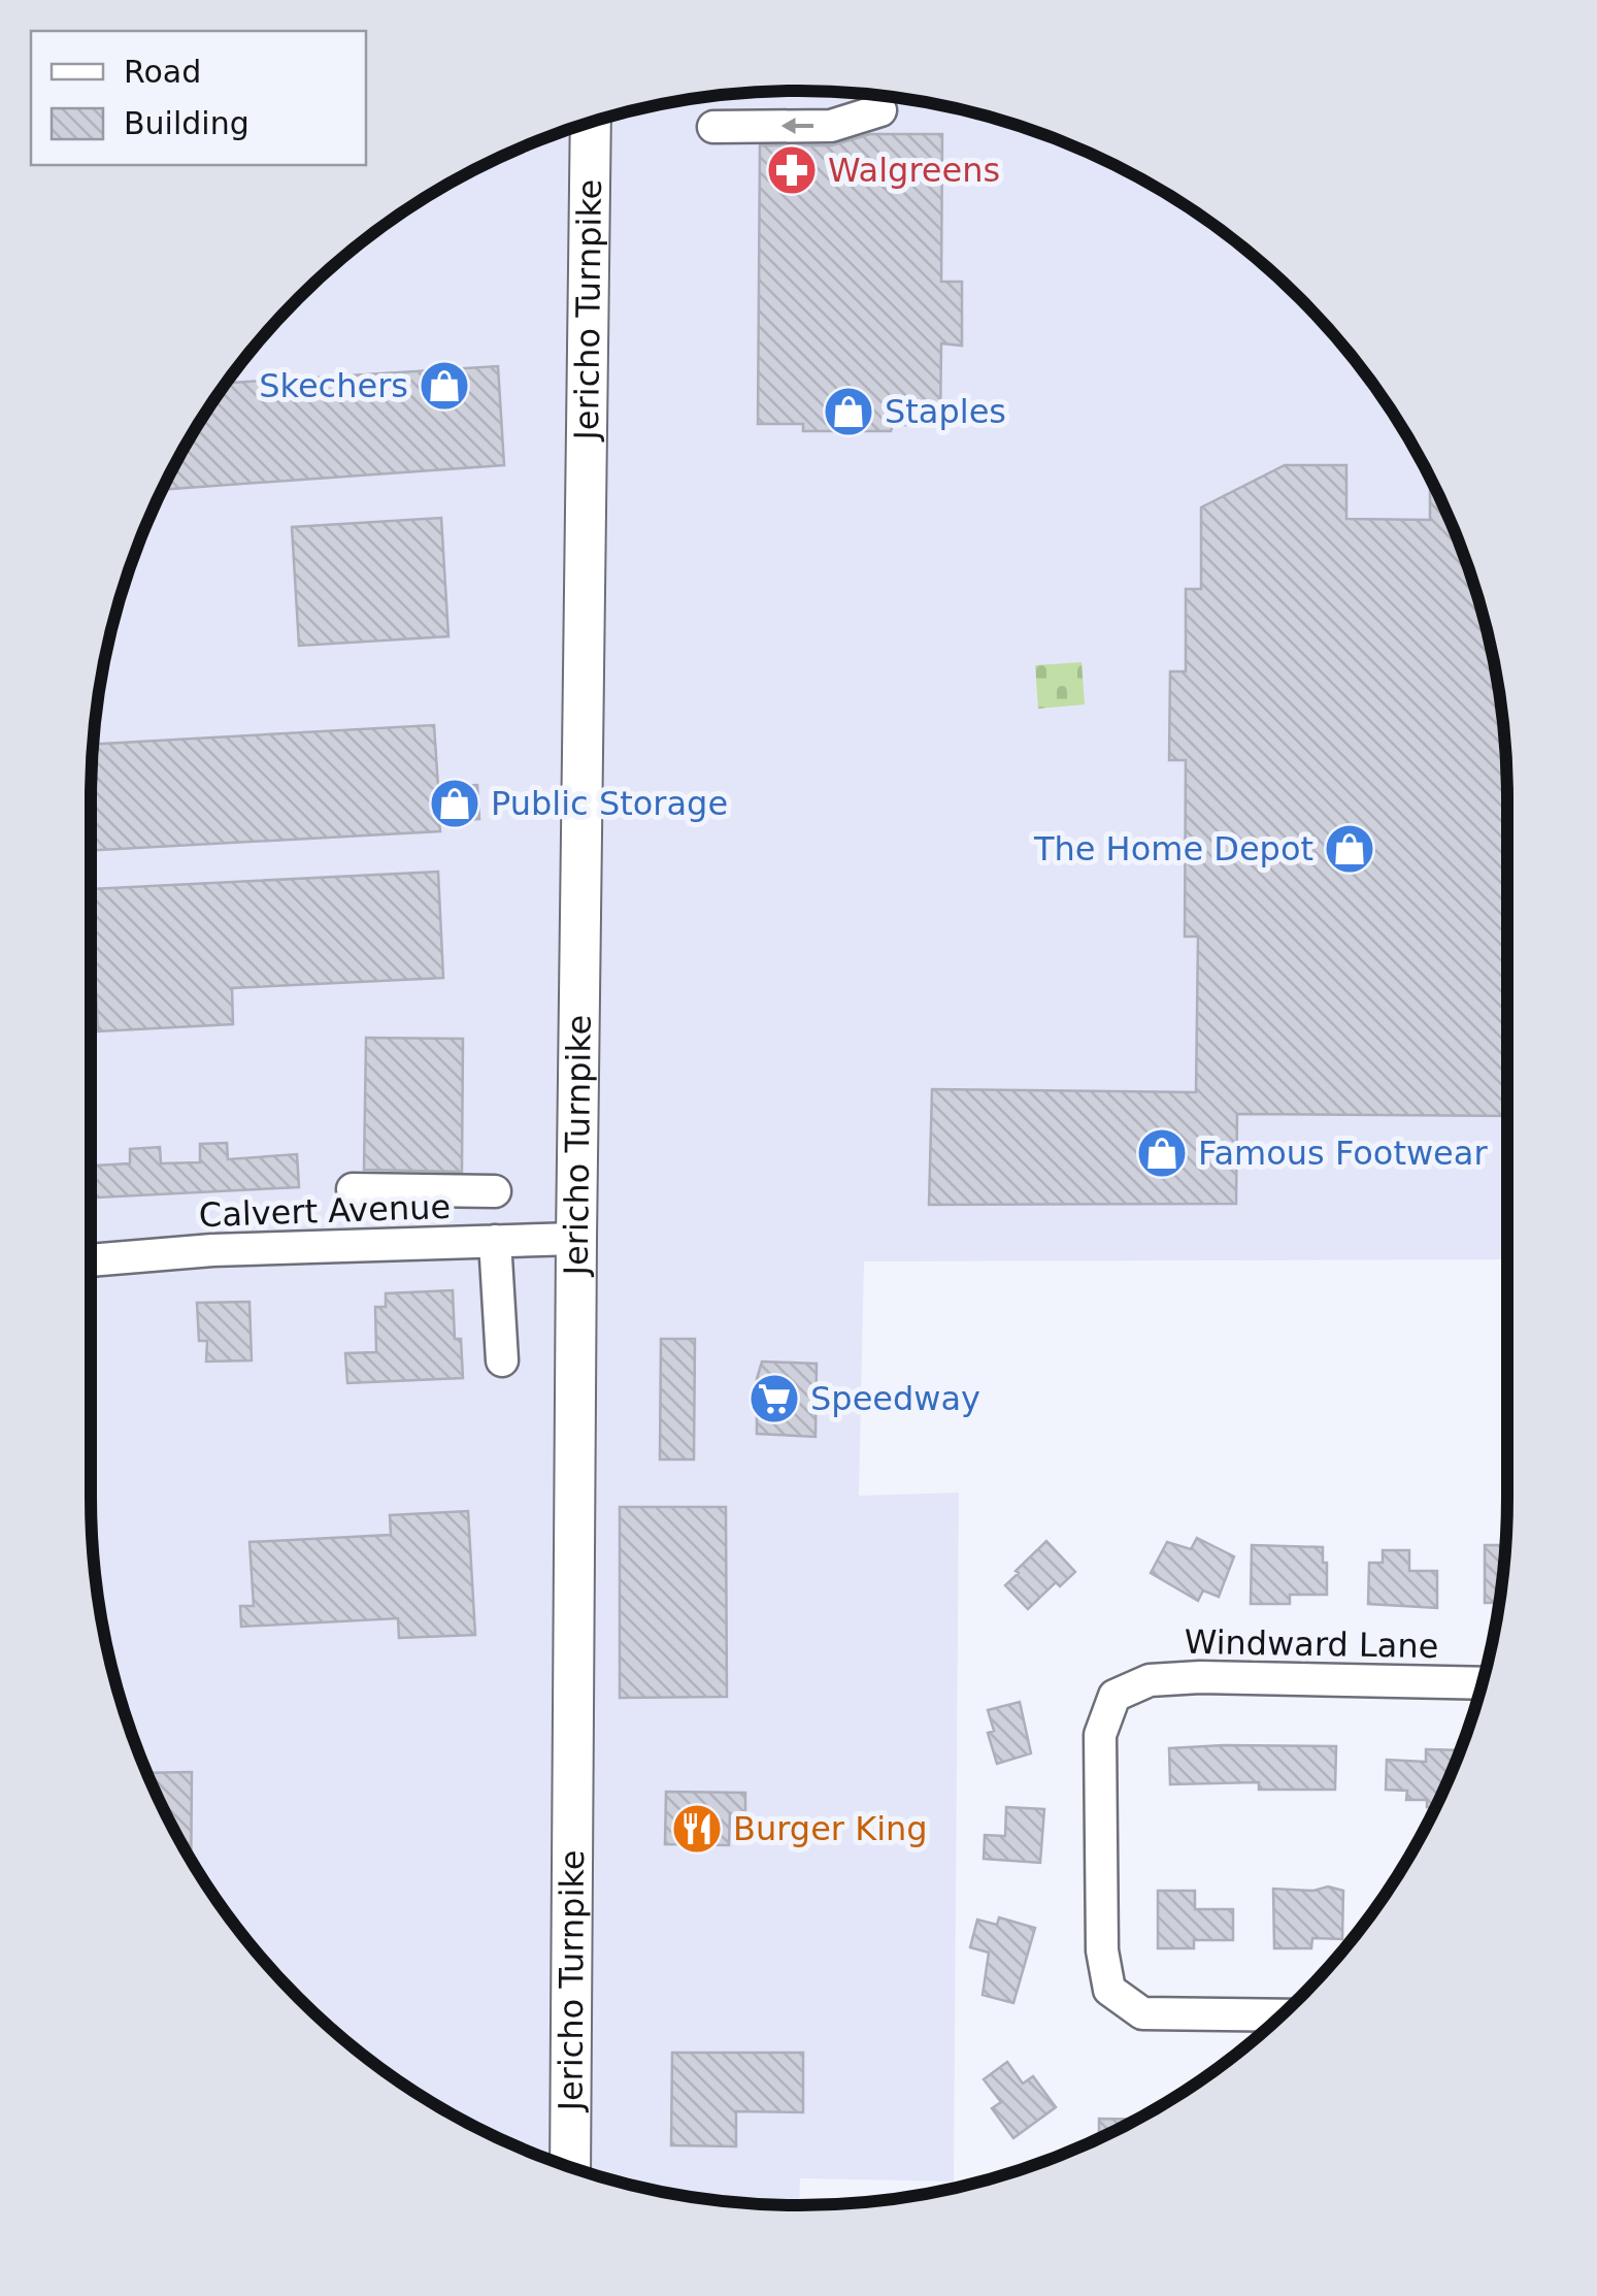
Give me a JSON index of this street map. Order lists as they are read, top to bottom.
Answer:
{
  "streets": {
    "main road": ["Jericho Turnpike"],
    "street": ["Calvert Avenue", "Windward Lane"]
  },
  "crossings": [
    ["Jericho Turnpike", "Calvert Avenue"]
  ],
  "places": {
    "pharmacy": ["Walgreens"],
    "shop": [
      "Skechers",
      "Staples",
      "Public Storage",
      "The Home Depot",
      "Famous Footwear"
    ],
    "supermarket": ["Speedway"],
    "restaurant": ["Burger King"]
  },
  "legend": ["Road", "Building"]
}
